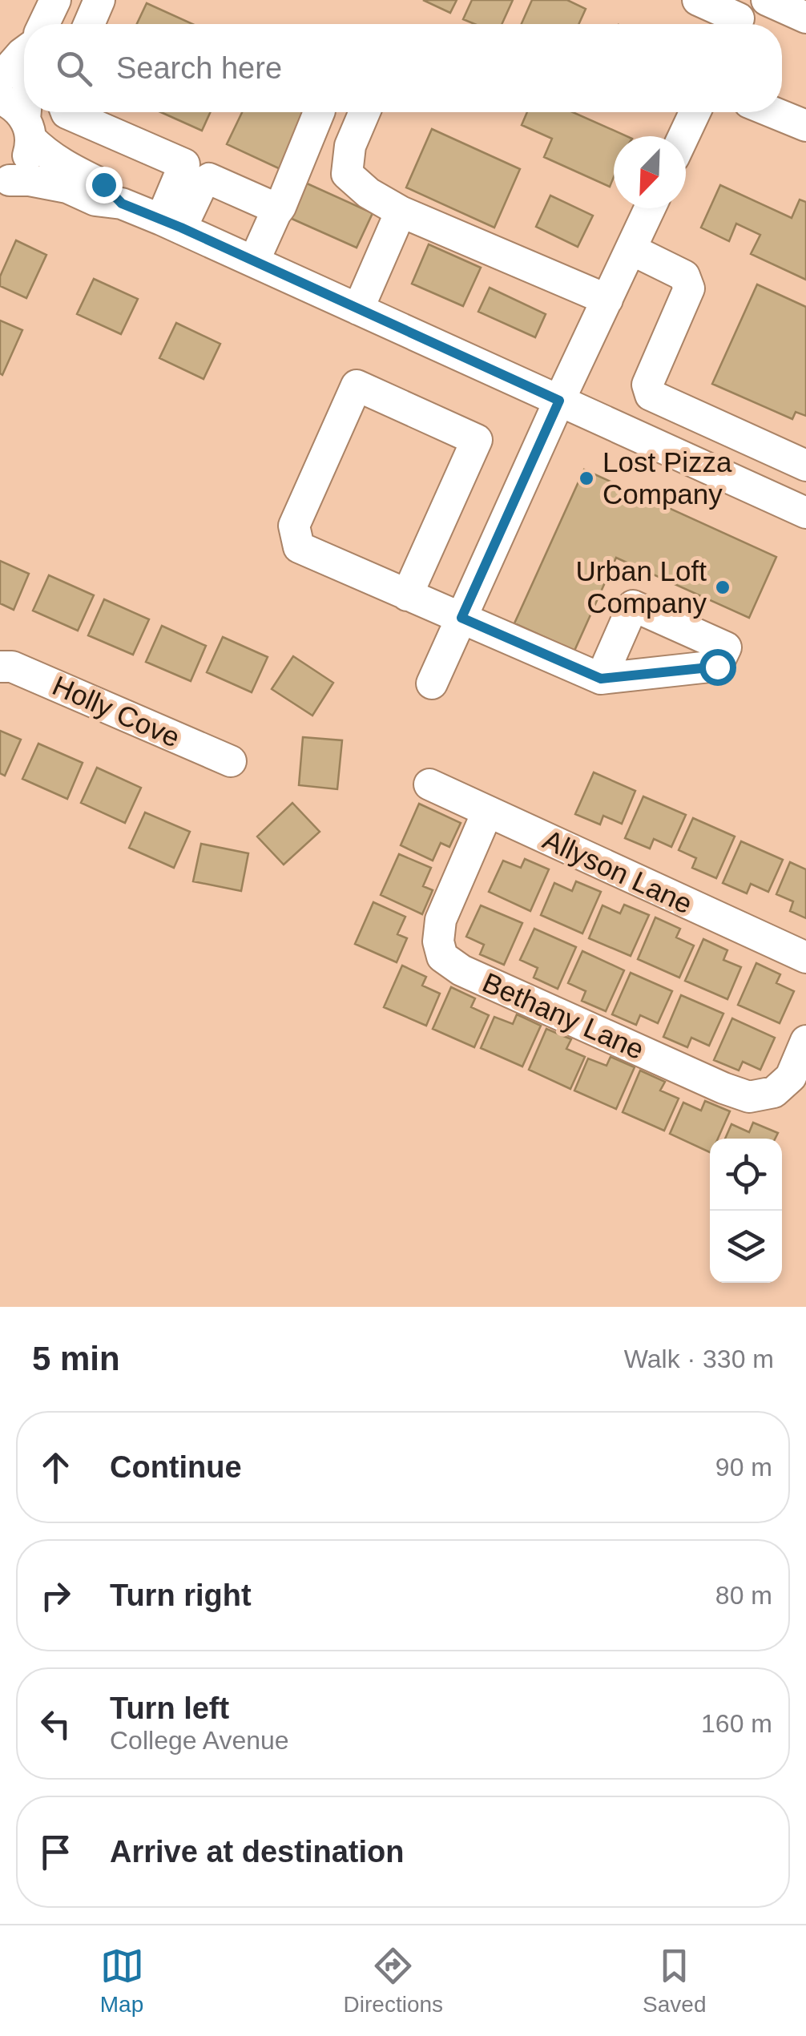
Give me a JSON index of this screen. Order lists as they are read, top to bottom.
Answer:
{
  "streets": {
    "street": ["Holly Cove", "Allyson Lane", "Bethany Lane"]
  },
  "crossings": [
    ["Allyson Lane", "Bethany Lane"]
  ],
  "places": ["Lost Pizza Company", "Urban Loft Company"],
  "north": "bottom left",
  "page": {
    "search": "Search here",
    "heading": ["5 min", "Walk · 330 m"],
    "list": [
      ["Continue", "90 m"],
      ["Turn right", "80 m"],
      ["Turn left", "College Avenue", "160 m"],
      "Arrive at destination"
    ],
    "nav": ["Map", "Directions", "Saved"]
  }
}
